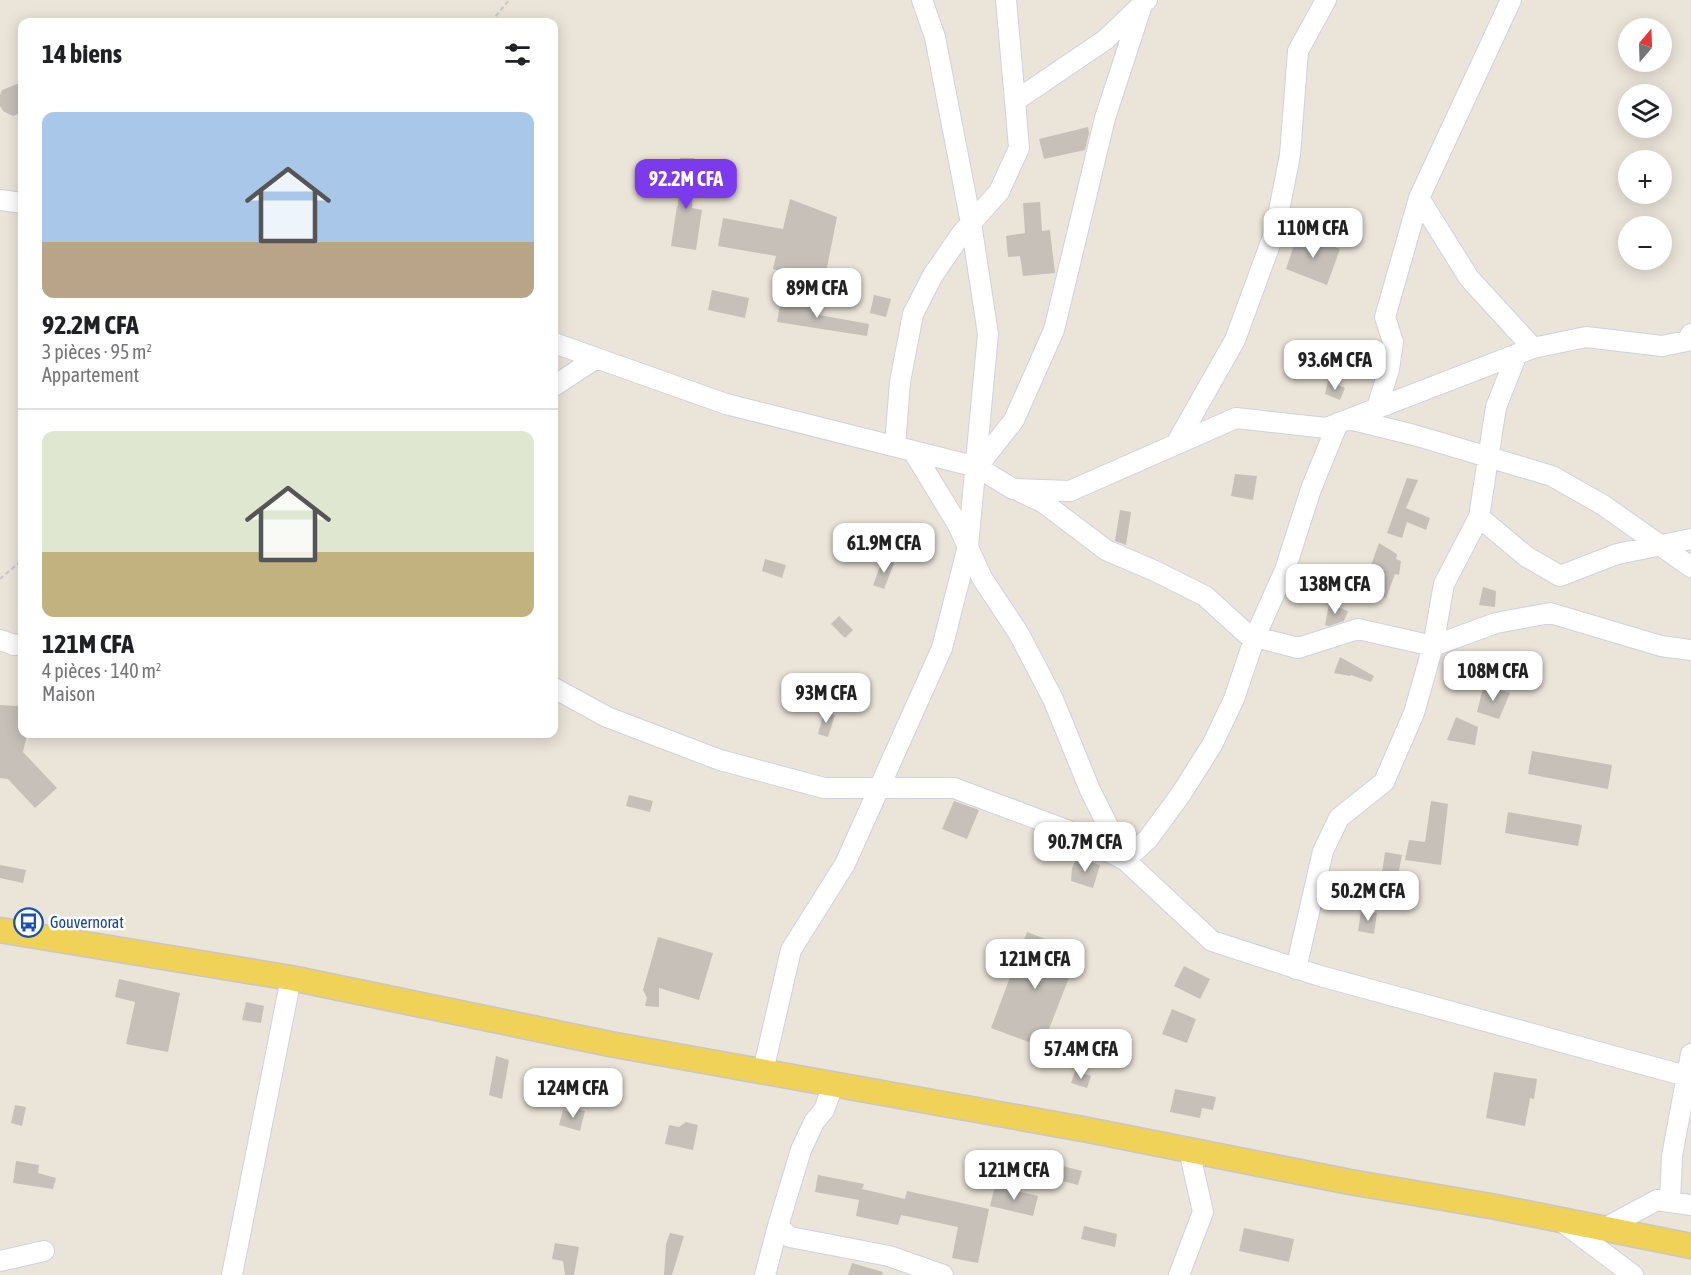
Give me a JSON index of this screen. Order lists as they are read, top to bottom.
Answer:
{
  "places": {
    "bus stop": ["Gouvernorat"]
  },
  "north": "top",
  "page": {
    "map_buttons": ["+", "−"],
    "heading": "14 biens",
    "list": [
      {
        "name": "92.2M CFA",
        "note": "3 pièces · 95 m² · Appartement"
      },
      {
        "name": "121M CFA",
        "note": "4 pièces · 140 m² · Maison"
      }
    ],
    "price": [
      "92.2M CFA",
      "110M CFA",
      "89M CFA",
      "93.6M CFA",
      "61.9M CFA",
      "138M CFA",
      "108M CFA",
      "93M CFA",
      "90.7M CFA",
      "50.2M CFA",
      "121M CFA",
      "57.4M CFA",
      "124M CFA",
      "121M CFA"
    ]
  }
}
